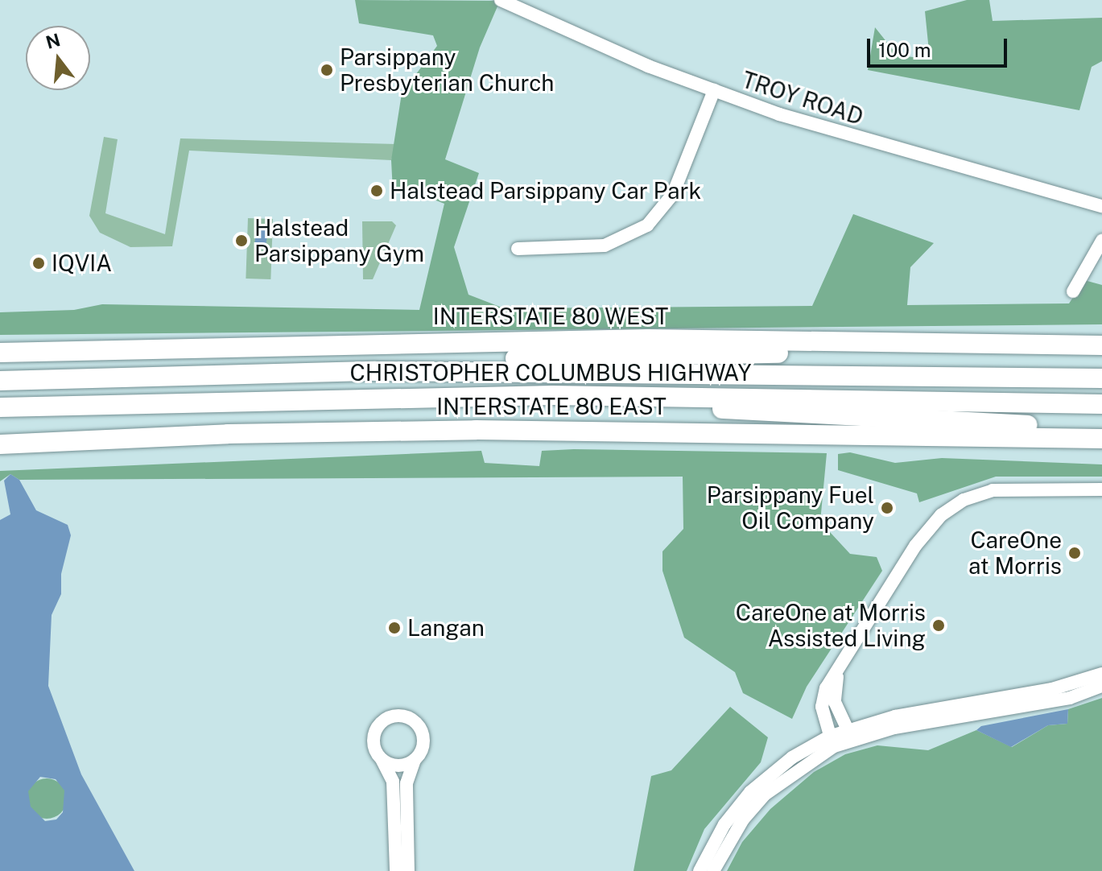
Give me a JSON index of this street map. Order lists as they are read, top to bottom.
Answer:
{
  "streets": {
    "highway": ["INTERSTATE 80 WEST", "CHRISTOPHER COLUMBUS HIGHWAY", "INTERSTATE 80 EAST"],
    "street": ["TROY ROAD"]
  },
  "places": [
    "Parsippany Presbyterian Church",
    "Halstead Parsippany Car Park",
    "Halstead Parsippany Gym",
    "IQVIA",
    "Parsippany Fuel Oil Company",
    "CareOne at Morris",
    "CareOne at Morris Assisted Living",
    "Langan"
  ],
  "scale_bar": "100 m",
  "north": "top"
}
